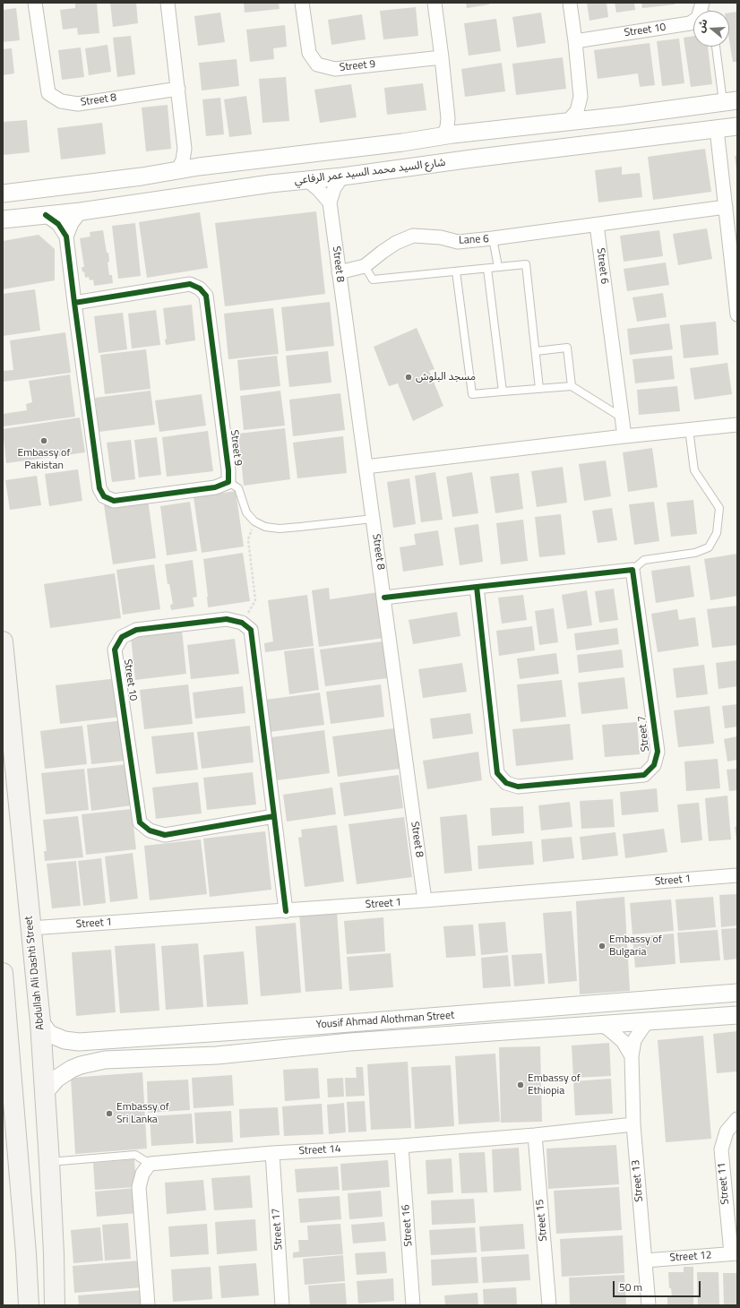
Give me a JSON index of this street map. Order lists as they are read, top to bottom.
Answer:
{
  "streets": {
    "main road": ["Abdullah Ali Dashti Street"],
    "street": [
      "Street 10",
      "Street 9",
      "Street 8",
      "شارع السيد محمد السيد عمر الرفاعي",
      "Lane 6",
      "Street 6",
      "Street 7",
      "Street 1",
      "Yousif Ahmad Alothman Street",
      "Street 14",
      "Street 13",
      "Street 11",
      "Street 15",
      "Street 16",
      "Street 17",
      "Street 12"
    ]
  },
  "crossings": [
    ["Street 9", "شارع السيد محمد السيد عمر الرفاعي"],
    ["Street 8", "شارع السيد محمد السيد عمر الرفاعي"],
    ["Street 8", "Lane 6"],
    ["Street 8", "Street 1"],
    ["Lane 6", "Street 6"],
    ["Street 1", "Abdullah Ali Dashti Street"],
    ["Abdullah Ali Dashti Street", "Yousif Ahmad Alothman Street"],
    ["Yousif Ahmad Alothman Street", "Street 13"],
    ["Street 14", "Street 13"],
    ["Street 14", "Street 15"],
    ["Street 14", "Street 16"],
    ["Street 14", "Street 17"],
    ["Street 13", "Street 12"],
    ["Street 11", "Street 12"]
  ],
  "places": [
    "مسجد البلوش",
    "Embassy of Pakistan",
    "Embassy of Bulgaria",
    "Embassy of Ethiopia",
    "Embassy of Sri Lanka"
  ],
  "scale_bar": "50 m",
  "north": "left"
}
